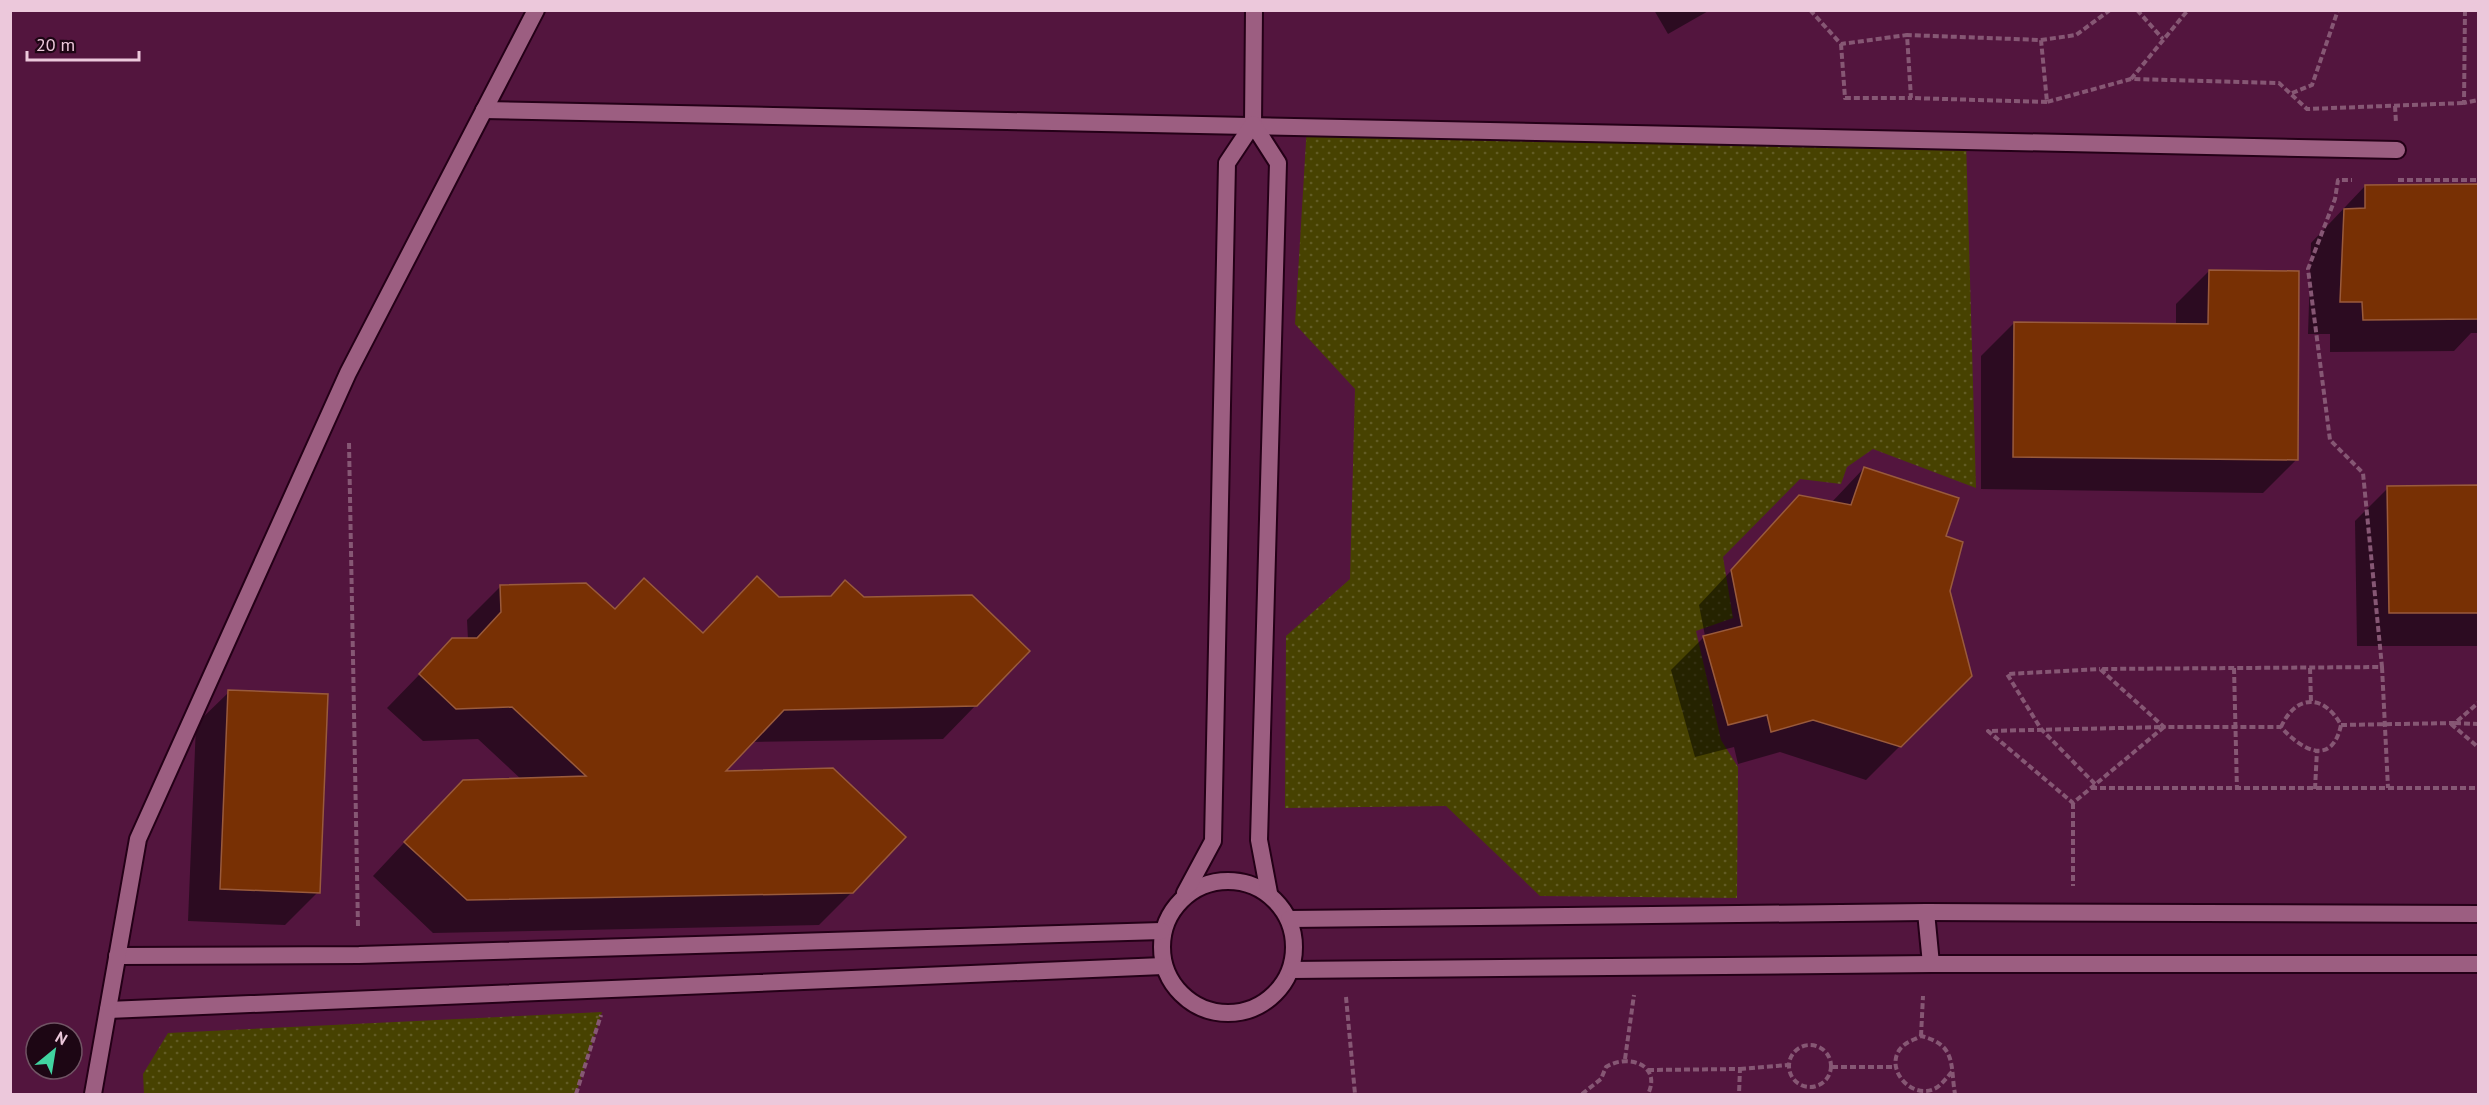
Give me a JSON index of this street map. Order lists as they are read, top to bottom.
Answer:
{
  "scale_bar": "20 m",
  "north": "top right"
}
